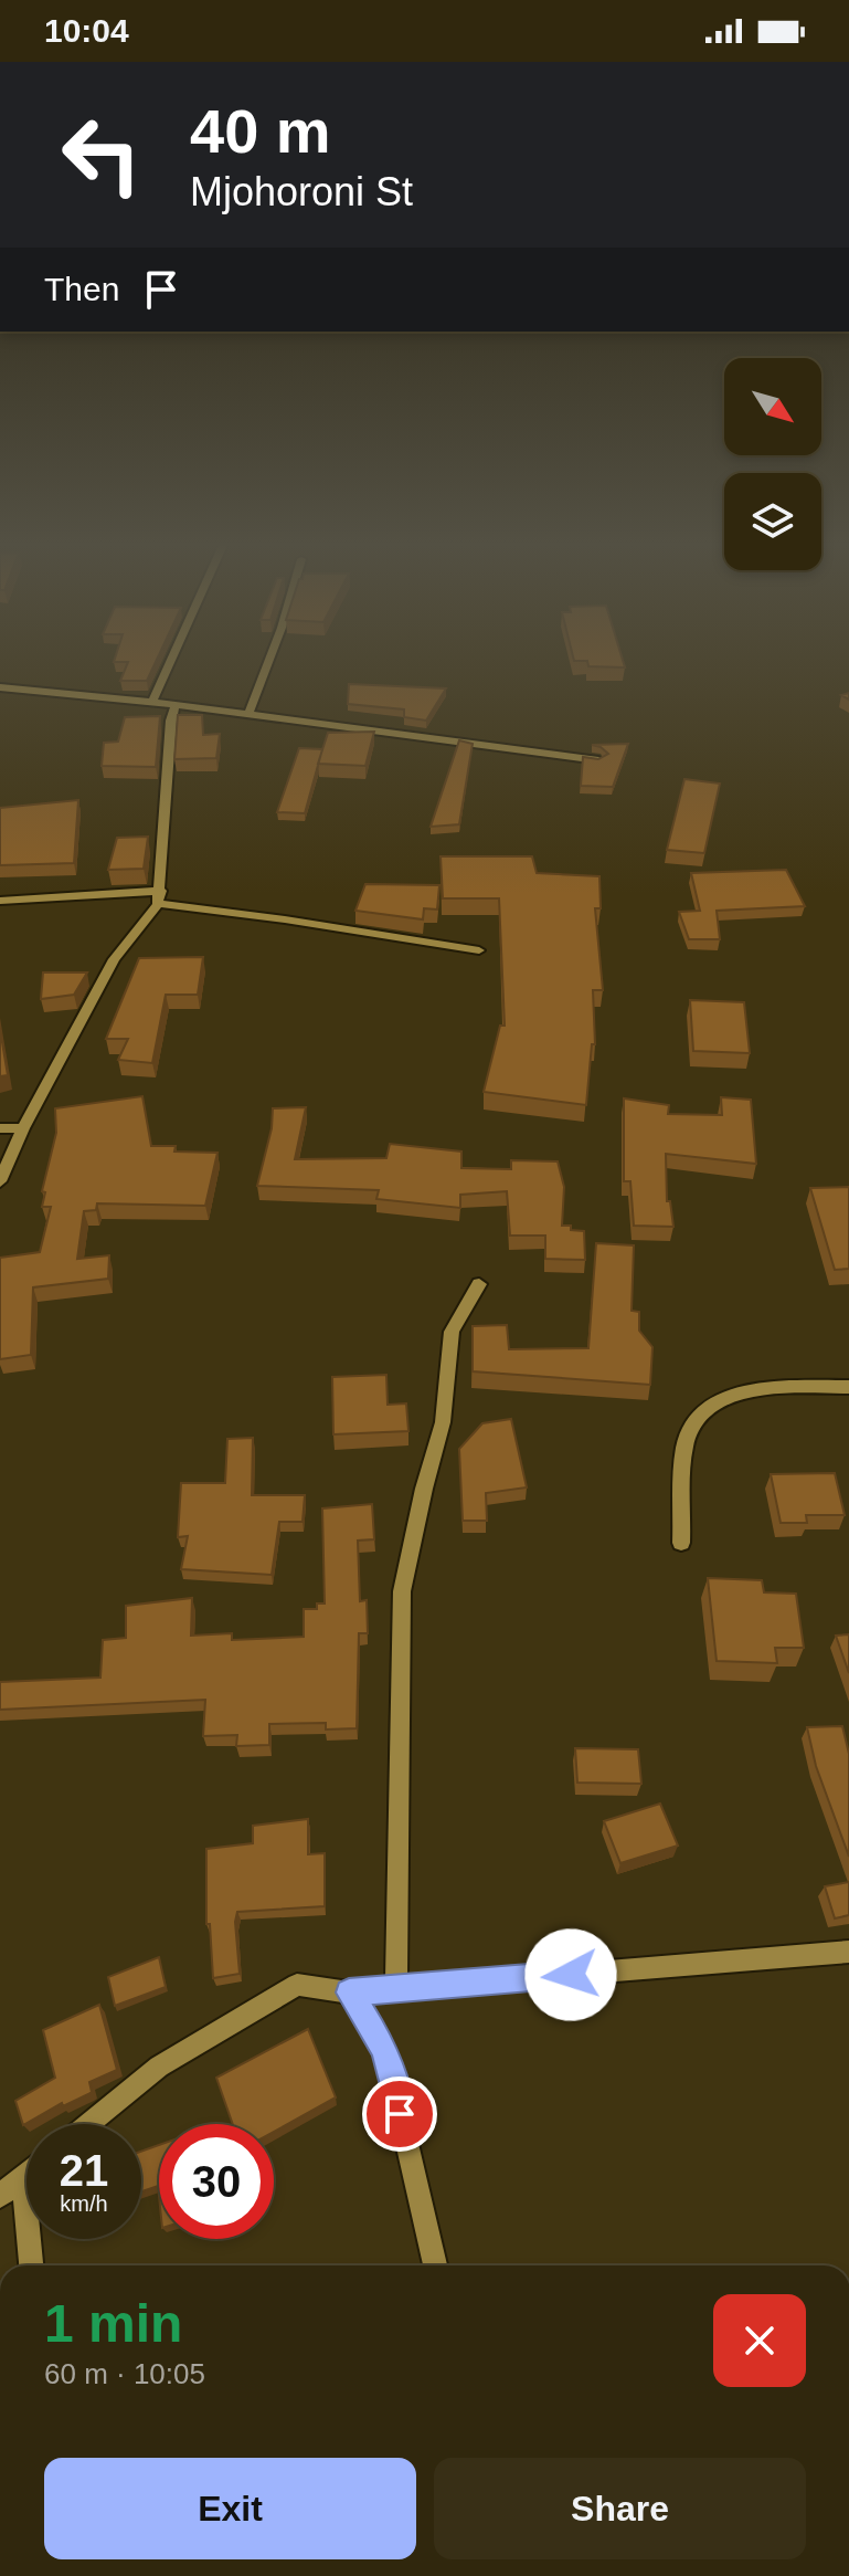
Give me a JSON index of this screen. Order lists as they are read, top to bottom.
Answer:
{
  "north": "bottom right",
  "page": {
    "status": "10:04",
    "turn": ["40 m", "Mjohoroni St"],
    "then": "Then",
    "speed": "21 km/h",
    "limit": "30",
    "heading": ["1 min", "60 m · 10:05"],
    "buttons": ["Exit", "Share"]
  }
}
